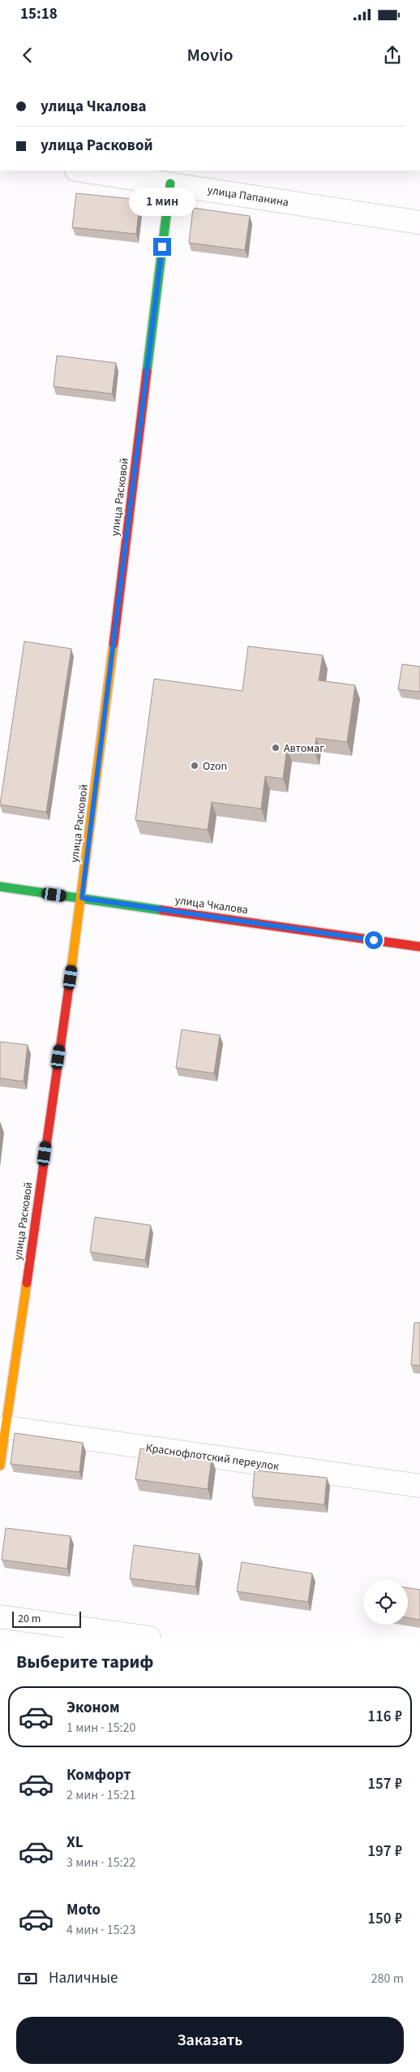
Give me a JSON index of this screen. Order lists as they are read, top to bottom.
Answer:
{
  "streets": {
    "street": [
      "улица Папанина",
      "улица Расковой",
      "улица Чкалова",
      "Краснофлотский переулок"
    ]
  },
  "crossings": [
    ["улица Папанина", "улица Расковой"],
    ["улица Расковой", "улица Чкалова"],
    ["улица Расковой", "Краснофлотский переулок"]
  ],
  "places": ["Автомаг", "Ozon"],
  "scale_bar": "20 m",
  "page": {
    "status": "15:18",
    "header": "Movio",
    "banner": ["улица Чкалова", "улица Расковой"],
    "bubble": "1 мин",
    "scale": "20 m",
    "heading": "Выберите тариф",
    "list": [
      {
        "name": "Эконом",
        "note": "1 мин · 15:20",
        "value": "116 ₽"
      },
      {
        "name": "Комфорт",
        "note": "2 мин · 15:21",
        "value": "157 ₽"
      },
      {
        "name": "XL",
        "note": "3 мин · 15:22",
        "value": "197 ₽"
      },
      {
        "name": "Moto",
        "note": "4 мин · 15:23",
        "value": "150 ₽"
      }
    ],
    "pay": ["Наличные", "280 m"],
    "buttons": "Заказать"
  }
}
